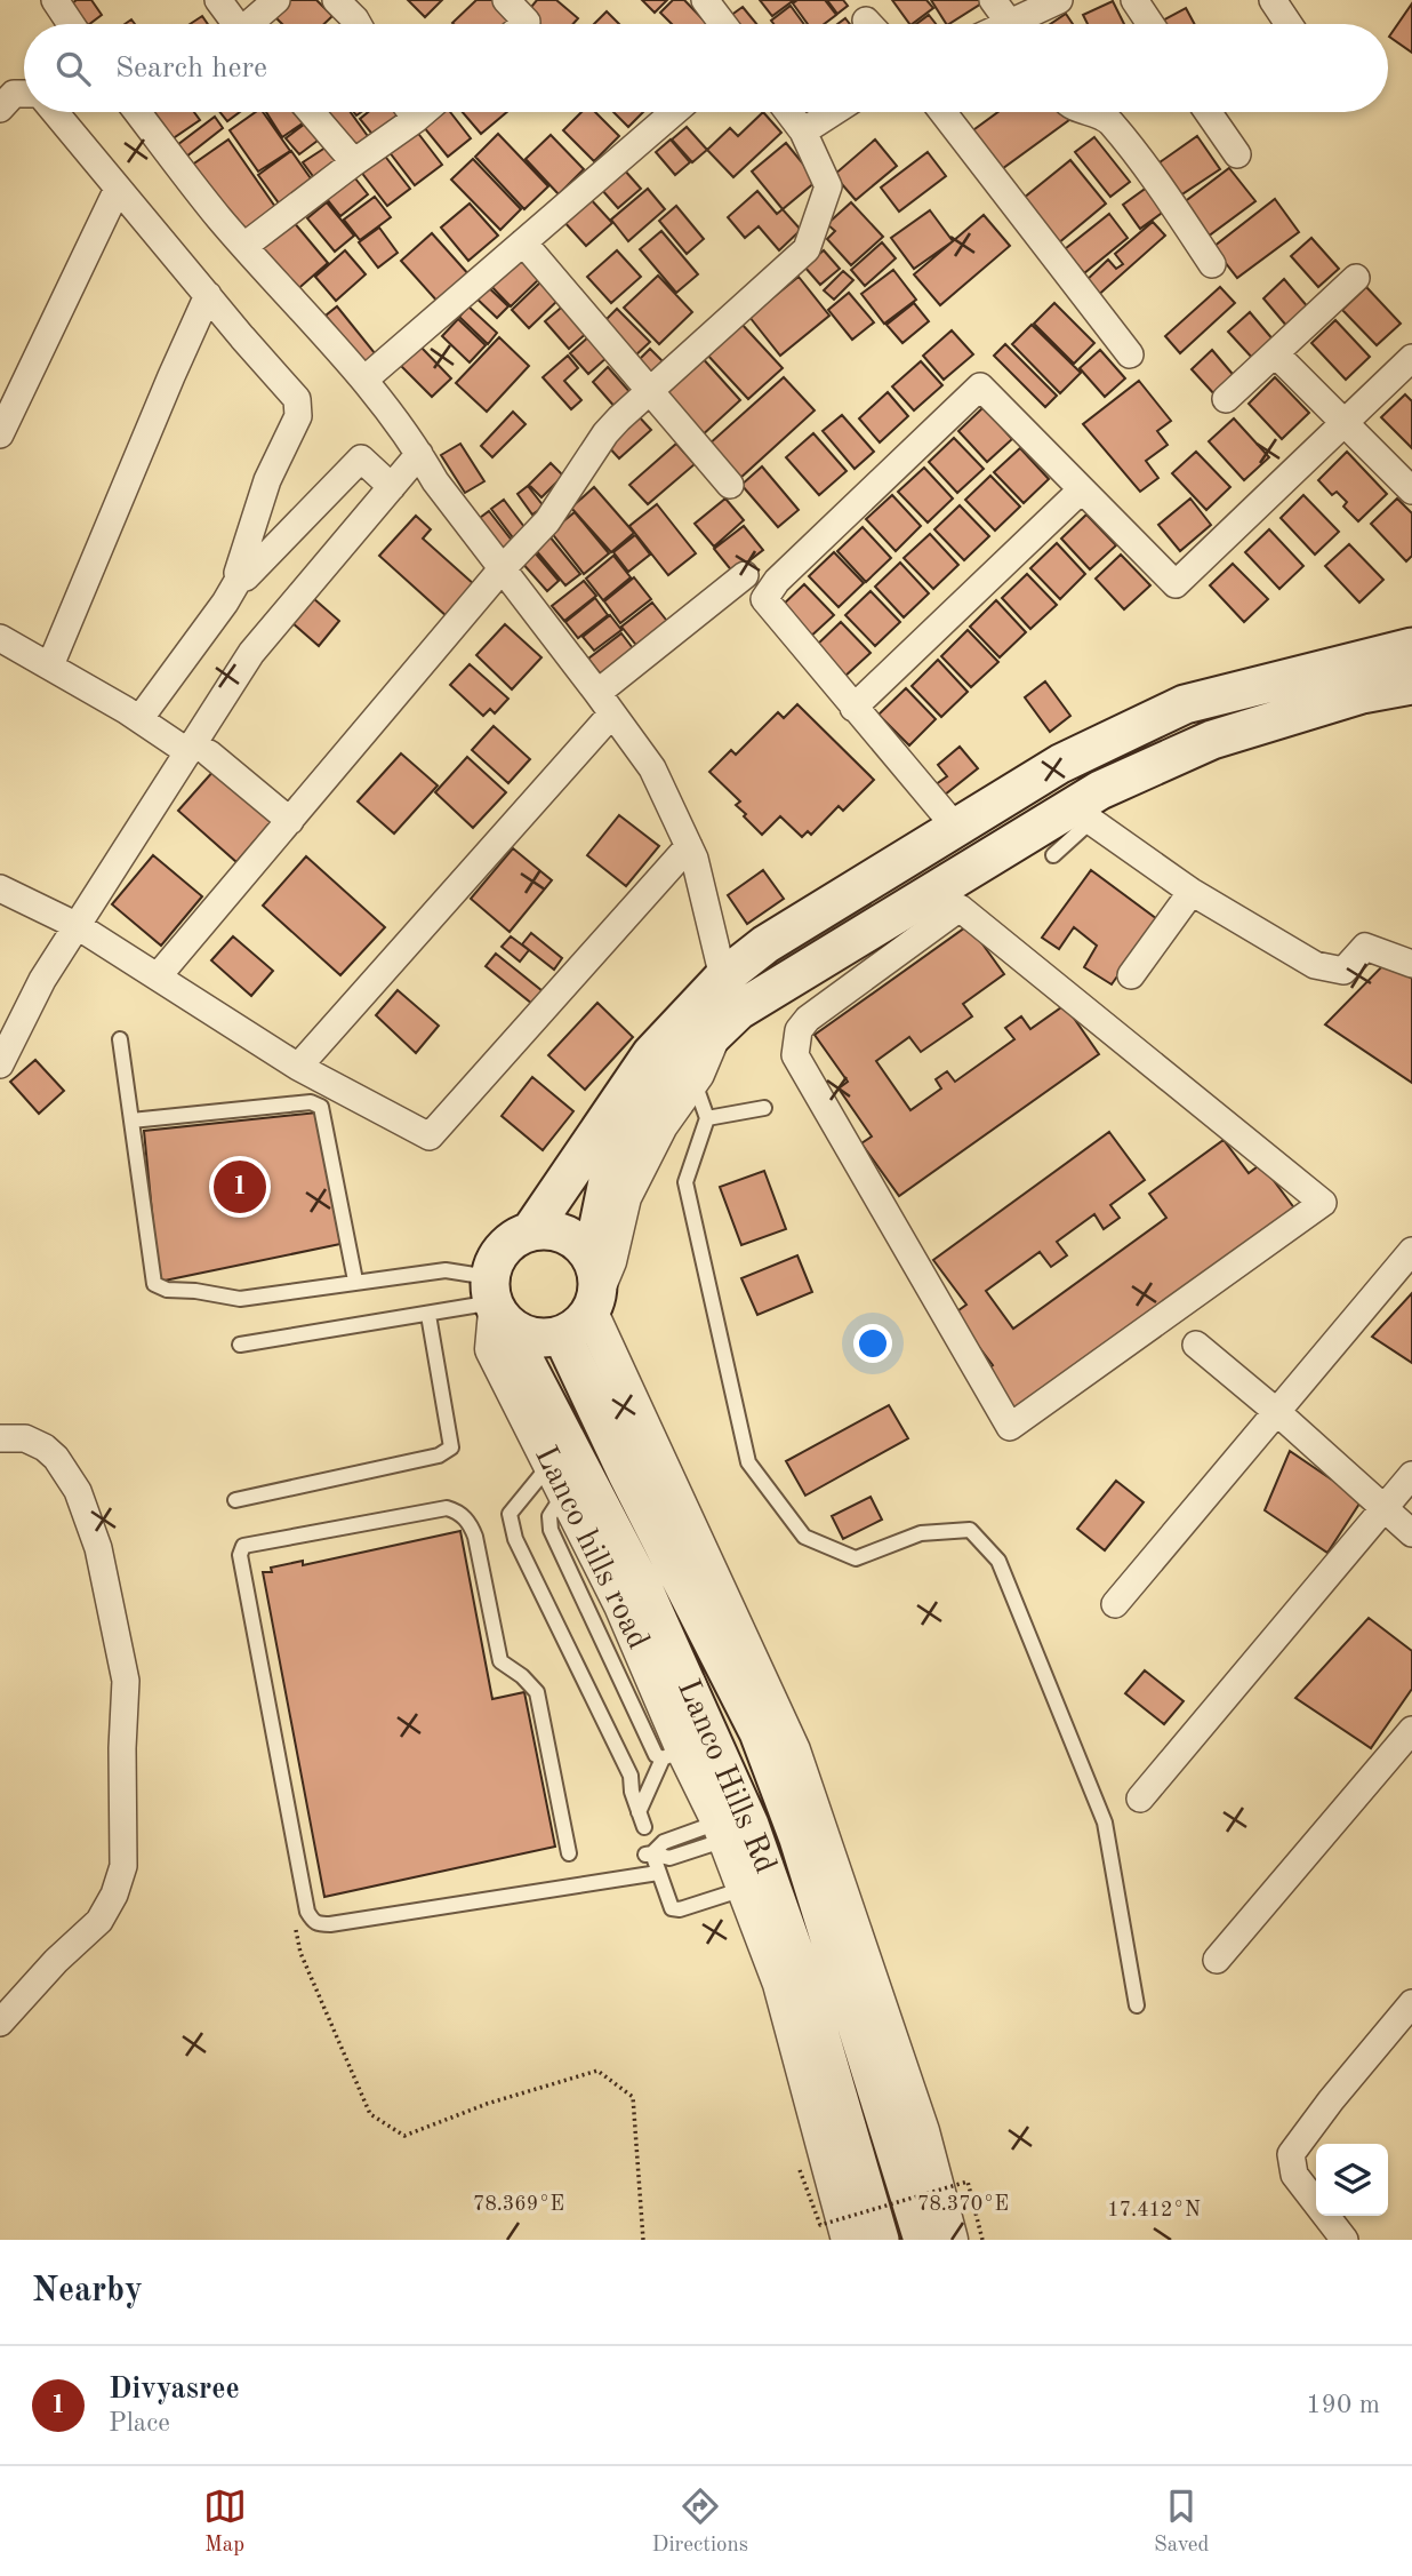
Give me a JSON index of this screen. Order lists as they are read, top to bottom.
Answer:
{
  "streets": {
    "main road": ["Lanco Hills Rd"],
    "street": ["Lanco hills road"]
  },
  "crossings": [
    ["Lanco hills road", "Lanco Hills Rd"]
  ],
  "page": {
    "search": "Search here",
    "pins": "1",
    "heading": "Nearby",
    "list": [
      {
        "mark": "1",
        "name": "Divyasree",
        "note": "Place",
        "value": "190 m"
      }
    ],
    "nav": ["Map", "Directions", "Saved"]
  },
  "coordinates": ["78.369°E", "78.370°E", "17.412°N"]
}
